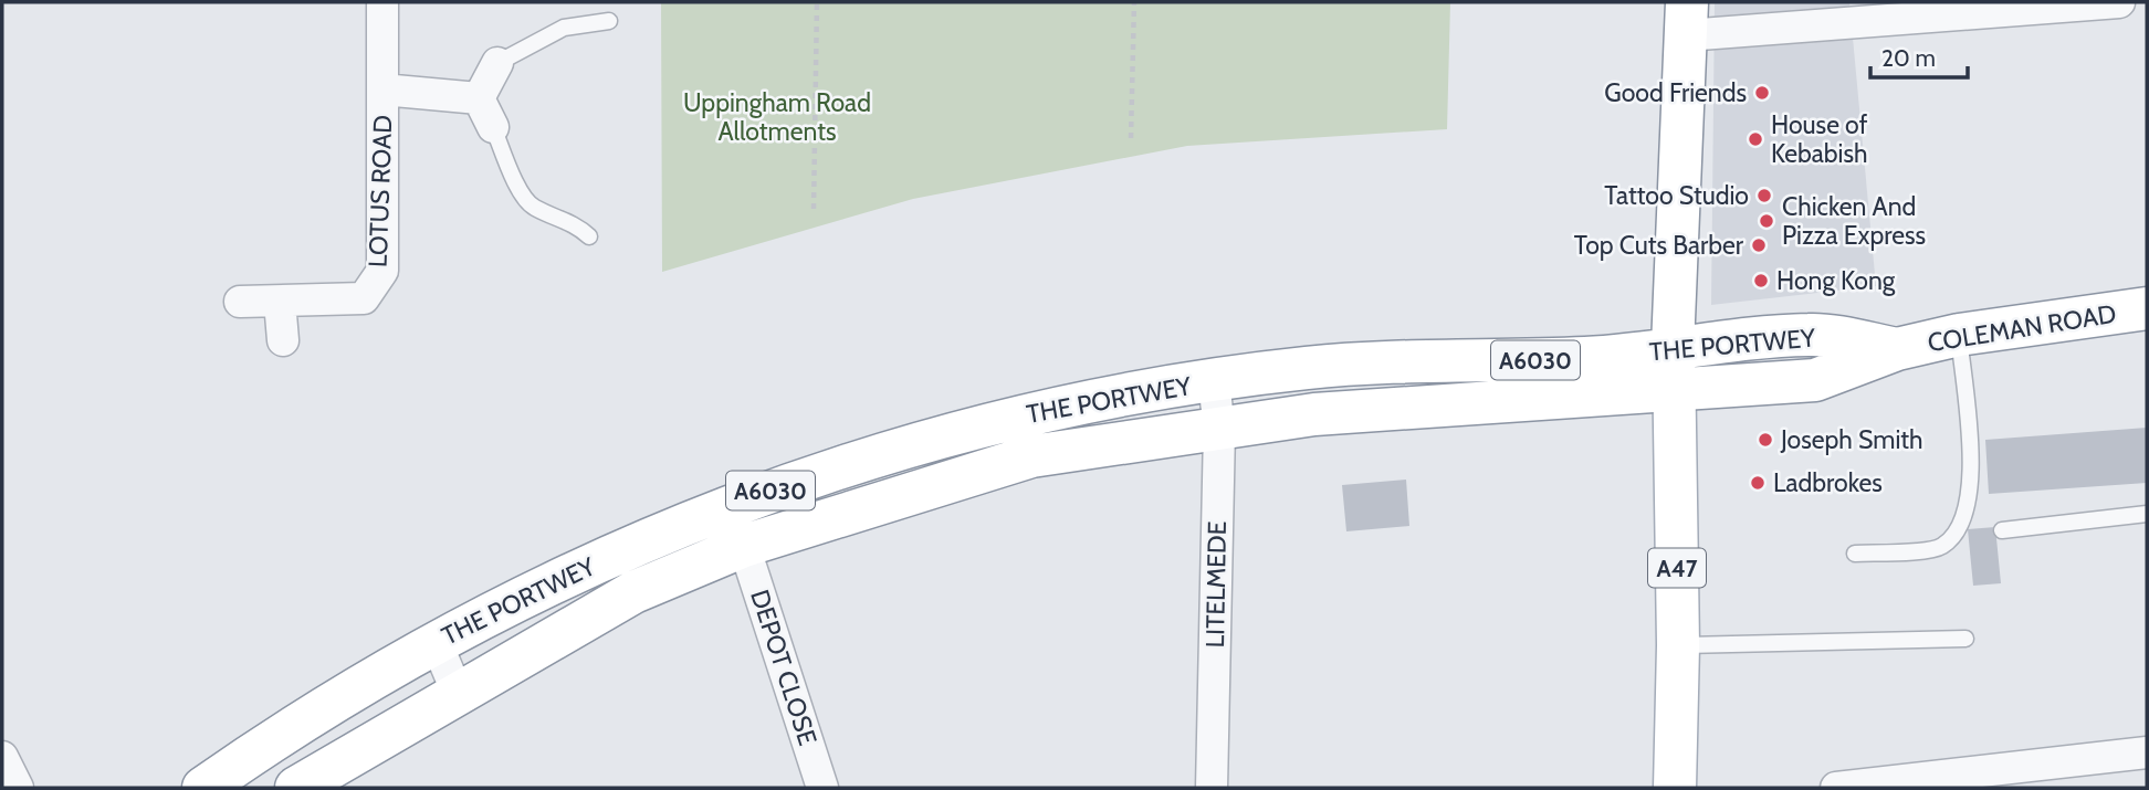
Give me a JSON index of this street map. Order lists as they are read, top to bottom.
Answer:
{
  "streets": {
    "main road": [
      "COLEMAN ROAD",
      "THE PORTWEY",
      "A6030",
      "A47"
    ],
    "street": ["LOTUS ROAD", "LITELMEDE", "DEPOT CLOSE"]
  },
  "crossings": [
    ["COLEMAN ROAD", "THE PORTWEY"],
    ["THE PORTWEY", "A47"],
    ["THE PORTWEY", "LITELMEDE"],
    ["THE PORTWEY", "DEPOT CLOSE"]
  ],
  "parks": ["Uppingham Road Allotments"],
  "places": [
    "Good Friends",
    "House of Kebabish",
    "Tattoo Studio",
    "Chicken And Pizza Express",
    "Top Cuts Barber",
    "Hong Kong",
    "Joseph Smith",
    "Ladbrokes"
  ],
  "scale_bar": "20 m"
}
